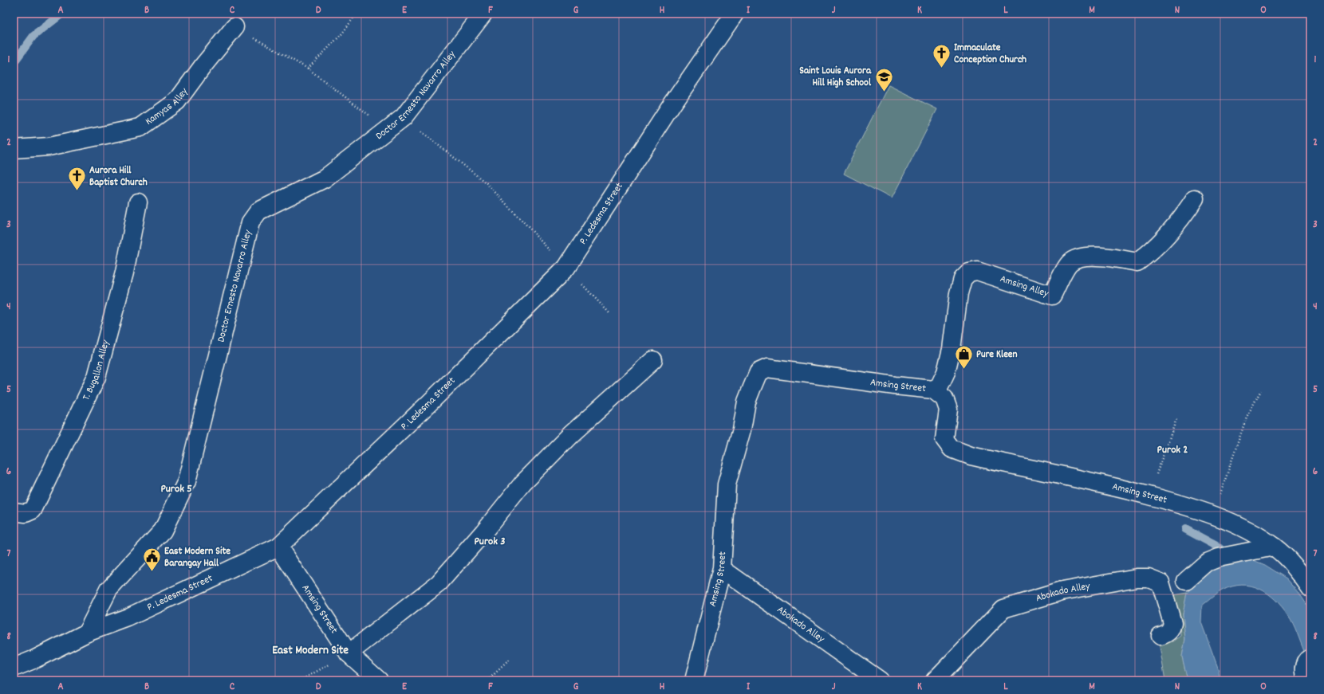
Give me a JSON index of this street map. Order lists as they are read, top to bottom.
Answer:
{
  "streets": {
    "street": [
      "Doctor Ernesto Navarro Alley",
      "Kamyas Alley",
      "P. Ledesma Street",
      "Amsing Alley",
      "T. Bugallon Alley",
      "Amsing Street",
      "Abokado Alley"
    ]
  },
  "crossings": [
    ["Doctor Ernesto Navarro Alley", "P. Ledesma Street"],
    ["P. Ledesma Street", "Amsing Street"],
    ["Amsing Alley", "Amsing Street"],
    ["Amsing Street", "Abokado Alley"]
  ],
  "districts": [
    "Purok 2",
    "Purok 5",
    "Purok 3",
    "East Modern Site"
  ],
  "places": {
    "church": ["Immaculate Conception Church", "Aurora Hill Baptist Church"],
    "school or university": ["Saint Louis Aurora Hill High School"],
    "shop": ["Pure Kleen"],
    "public building": ["East Modern Site Barangay Hall"]
  },
  "grid": {
    "columns": [
      "A",
      "B",
      "C",
      "D",
      "E",
      "F",
      "G",
      "H",
      "I",
      "J",
      "K",
      "L",
      "M",
      "N",
      "O"
    ],
    "rows": [
      "1",
      "2",
      "3",
      "4",
      "5",
      "6",
      "7",
      "8"
    ]
  }
}
